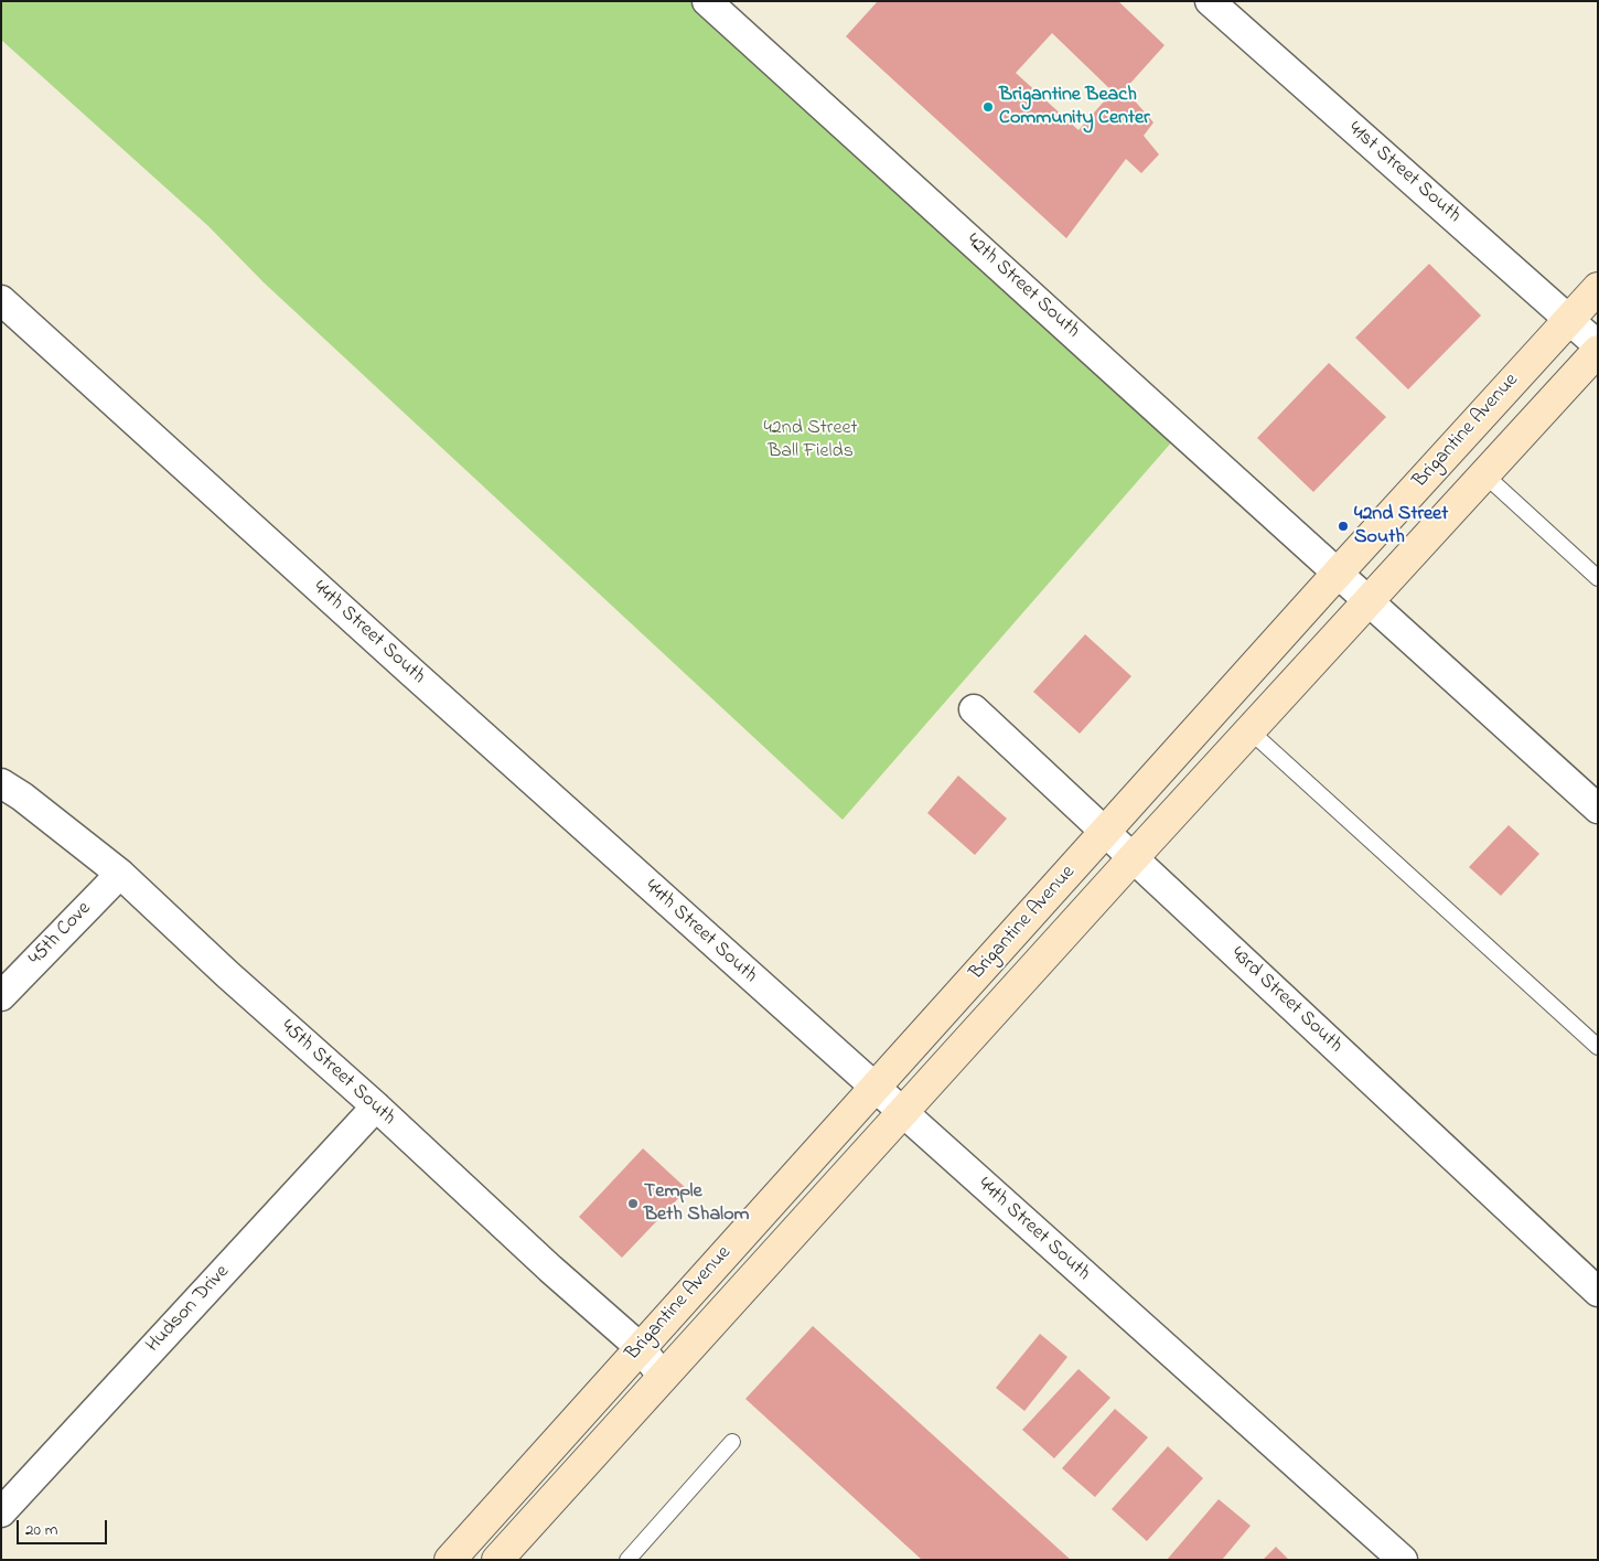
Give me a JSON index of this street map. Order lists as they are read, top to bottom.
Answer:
{
  "streets": {
    "main road": ["Brigantine Avenue"],
    "street": [
      "41st Street South",
      "42th Street South",
      "44th Street South",
      "45th Cove",
      "43rd Street South",
      "45th Street South",
      "Hudson Drive"
    ]
  },
  "crossings": [
    ["41st Street South", "Brigantine Avenue"],
    ["42th Street South", "Brigantine Avenue"],
    ["Brigantine Avenue", "44th Street South"],
    ["Brigantine Avenue", "43rd Street South"],
    ["Brigantine Avenue", "45th Street South"],
    ["45th Cove", "45th Street South"],
    ["45th Street South", "Hudson Drive"]
  ],
  "parks": ["42nd Street Ball Fields"],
  "places": ["Brigantine Beach Community Center", "42nd Street South", "Temple Beth Shalom"],
  "scale_bar": "20 m"
}
